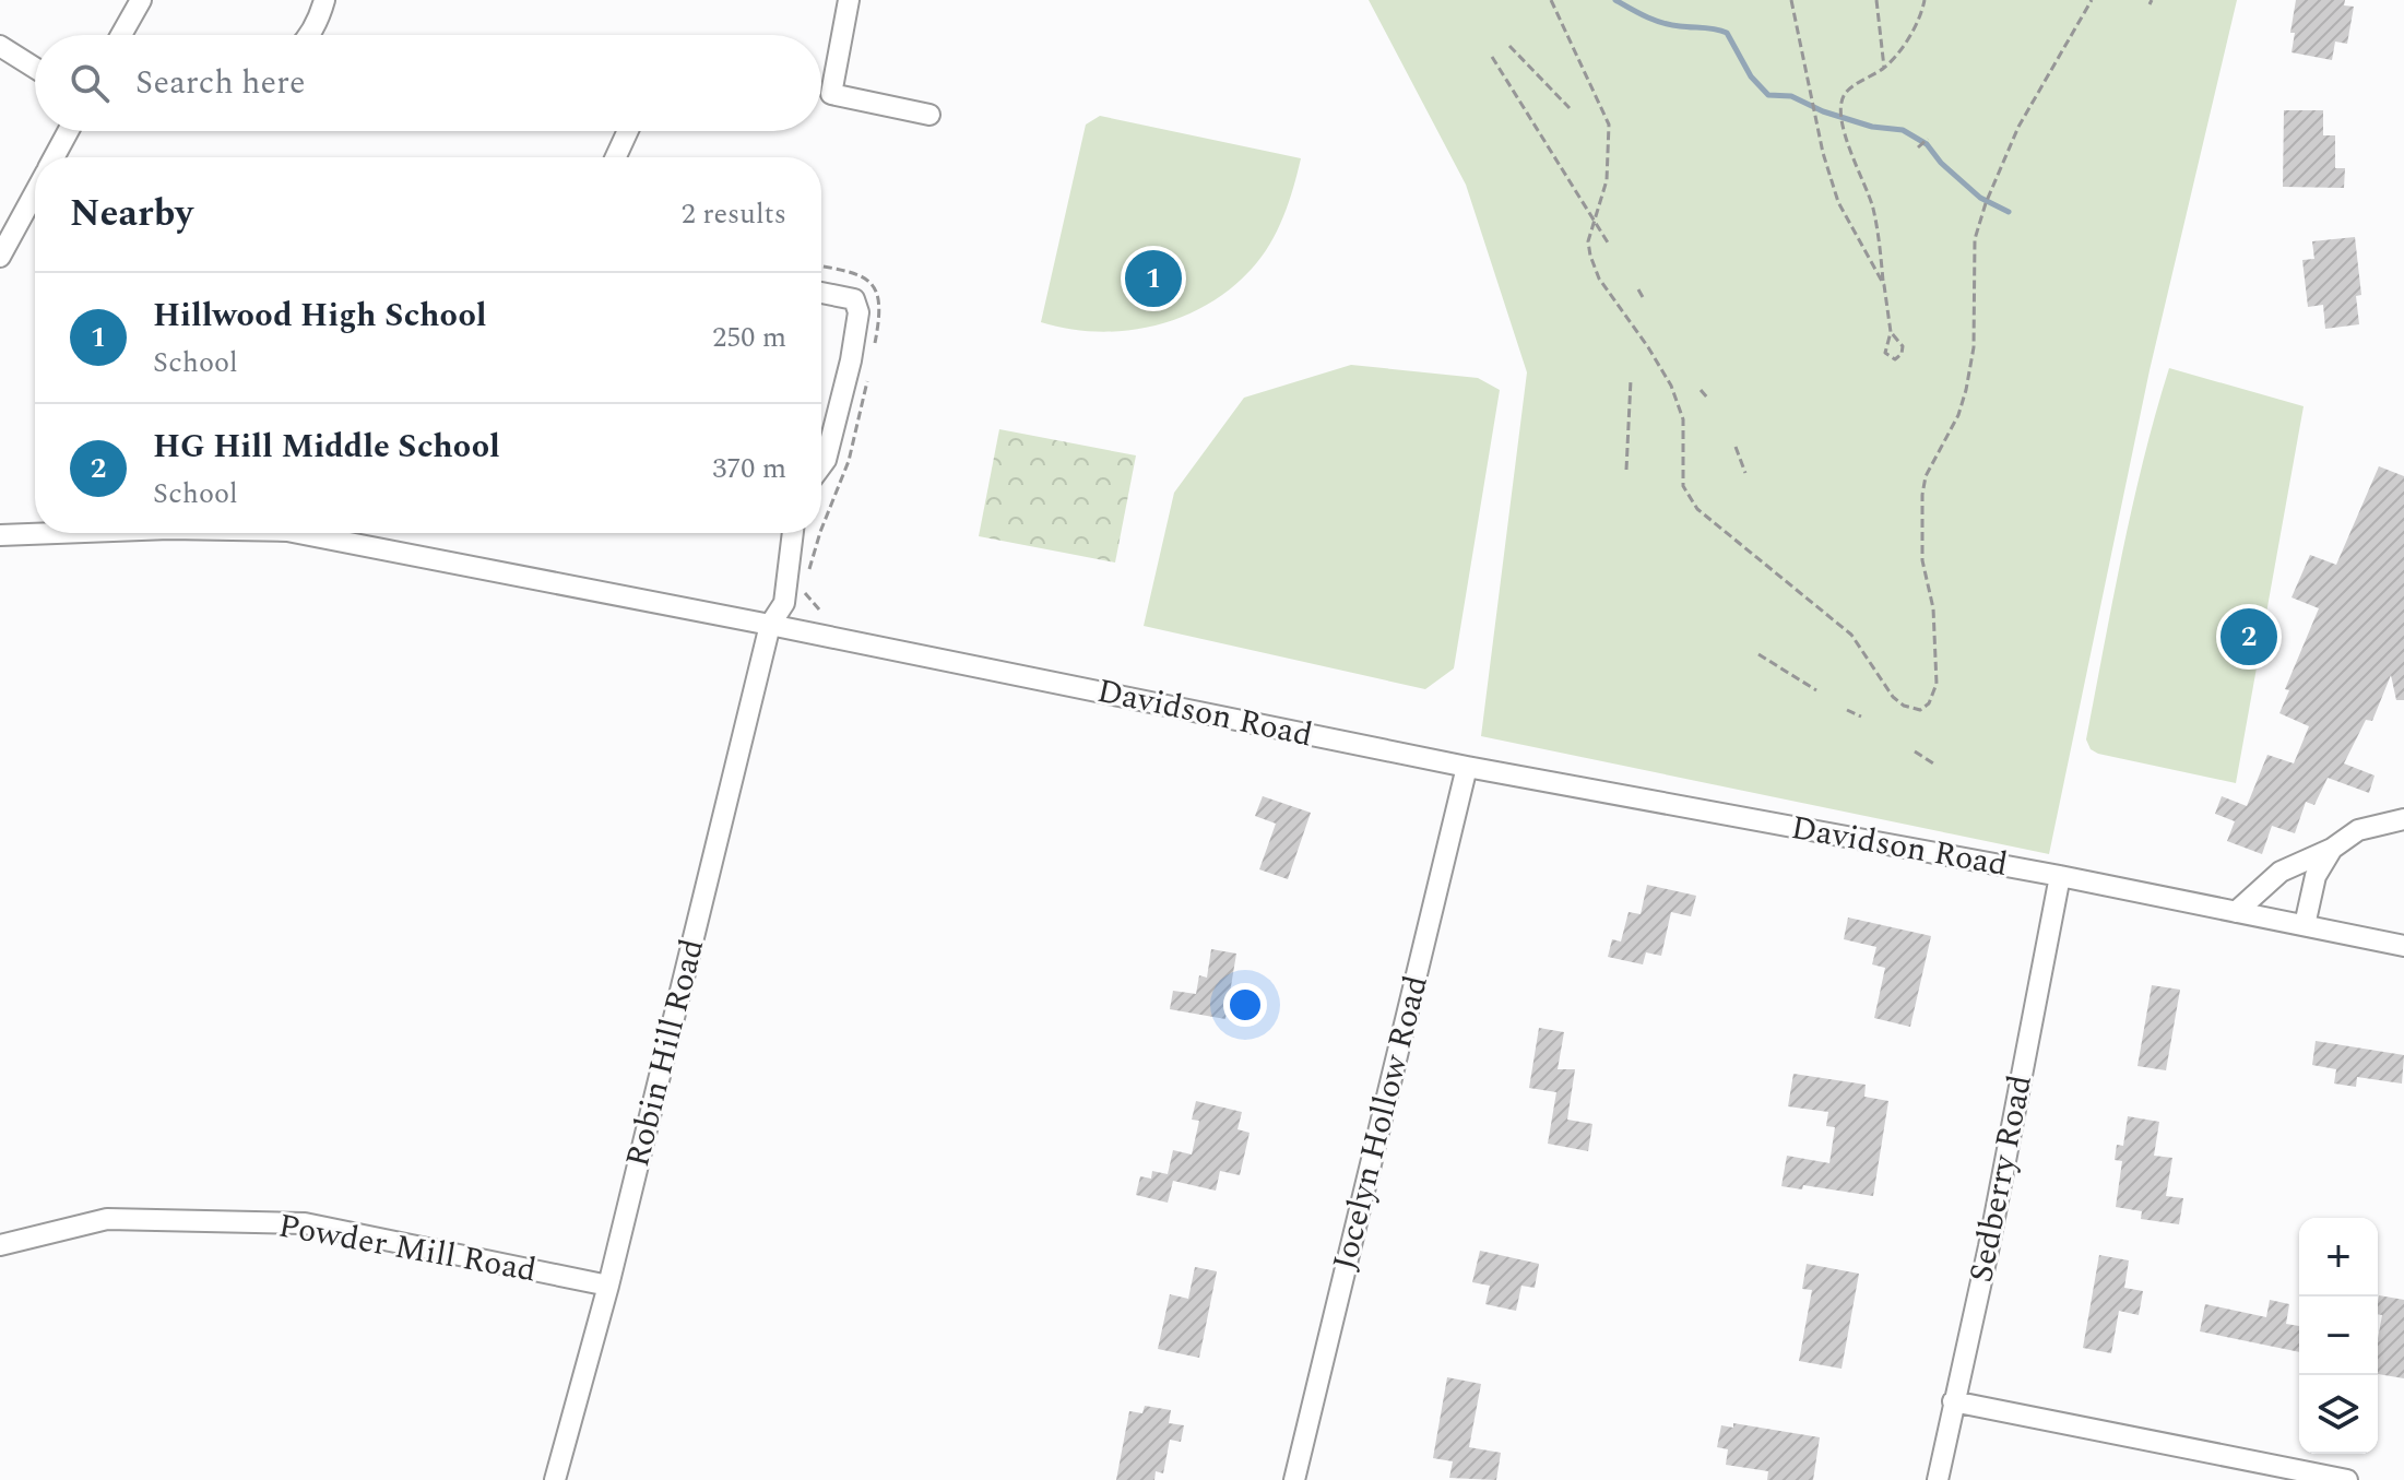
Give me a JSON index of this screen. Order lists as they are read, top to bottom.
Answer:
{
  "streets": {
    "street": [
      "Davidson Road",
      "Robin Hill Road",
      "Jocelyn Hollow Road",
      "Sedberry Road",
      "Powder Mill Road"
    ]
  },
  "crossings": [
    ["Davidson Road", "Robin Hill Road"],
    ["Davidson Road", "Jocelyn Hollow Road"],
    ["Davidson Road", "Sedberry Road"],
    ["Robin Hill Road", "Powder Mill Road"]
  ],
  "page": {
    "search": "Search here",
    "heading": ["Nearby", "2 results"],
    "pins": ["1", "2"],
    "list": [
      {
        "mark": "1",
        "name": "Hillwood High School",
        "note": "School",
        "value": "250 m"
      },
      {
        "mark": "2",
        "name": "HG Hill Middle School",
        "note": "School",
        "value": "370 m"
      }
    ],
    "map_buttons": ["+", "−"]
  }
}
